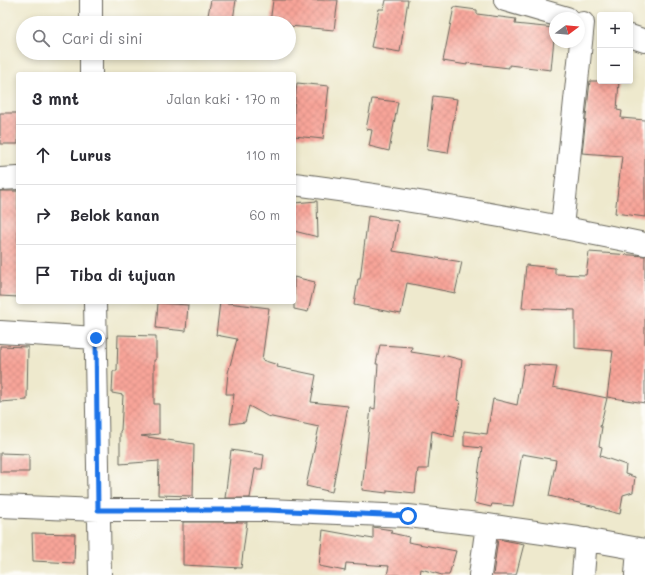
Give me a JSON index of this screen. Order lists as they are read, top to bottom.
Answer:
{
  "north": "right",
  "page": {
    "map_buttons": ["+", "−"],
    "search": "Cari di sini",
    "heading": ["3 mnt", "Jalan kaki · 170 m"],
    "list": [
      ["Lurus", "110 m"],
      ["Belok kanan", "60 m"],
      "Tiba di tujuan"
    ]
  }
}
